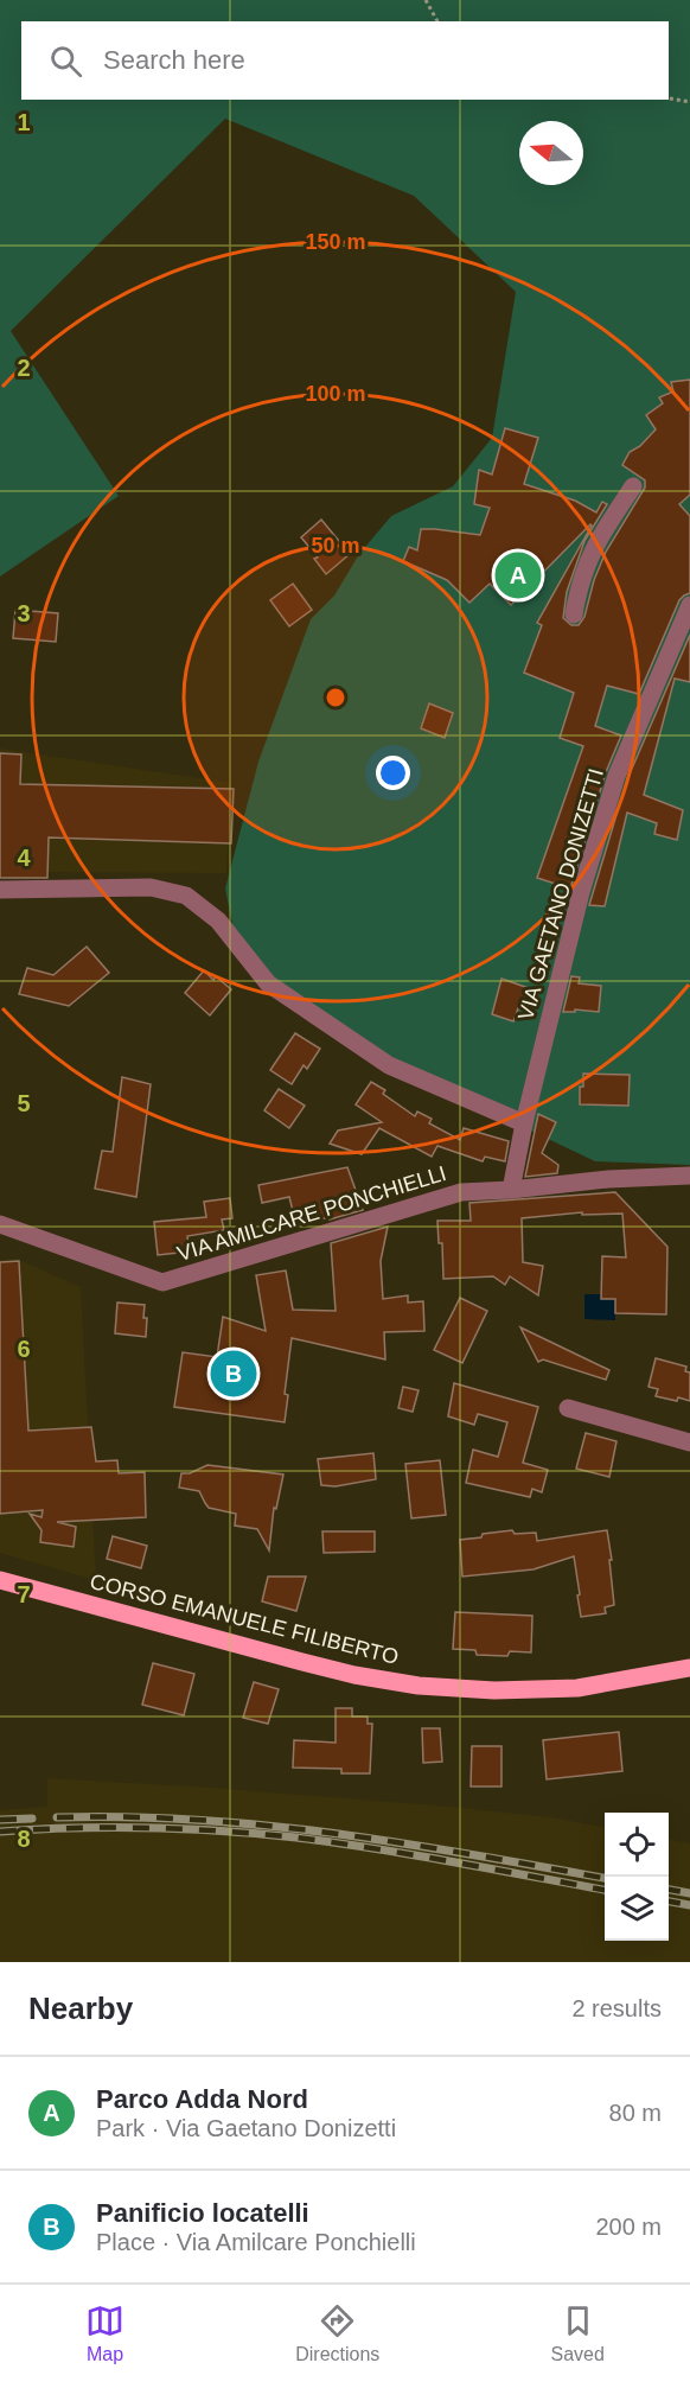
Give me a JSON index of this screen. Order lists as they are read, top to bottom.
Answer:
{
  "streets": {
    "main road": ["CORSO EMANUELE FILIBERTO"],
    "street": ["VIA GAETANO DONIZETTI", "VIA AMILCARE PONCHIELLI"]
  },
  "crossings": [
    ["VIA GAETANO DONIZETTI", "VIA AMILCARE PONCHIELLI"]
  ],
  "north": "left",
  "page": {
    "search": "Search here",
    "pins": ["A", "B"],
    "heading": ["Nearby", "2 results"],
    "list": [
      {
        "mark": "A",
        "name": "Parco Adda Nord",
        "note": "Park · Via Gaetano Donizetti",
        "value": "80 m"
      },
      {
        "mark": "B",
        "name": "Panificio locatelli",
        "note": "Place · Via Amilcare Ponchielli",
        "value": "200 m"
      }
    ],
    "nav": ["Map", "Directions", "Saved"]
  },
  "grid": {
    "rows": [
      "1",
      "2",
      "3",
      "4",
      "5",
      "6",
      "7",
      "8"
    ]
  },
  "rings": ["150 m", "100 m", "50 m"]
}
